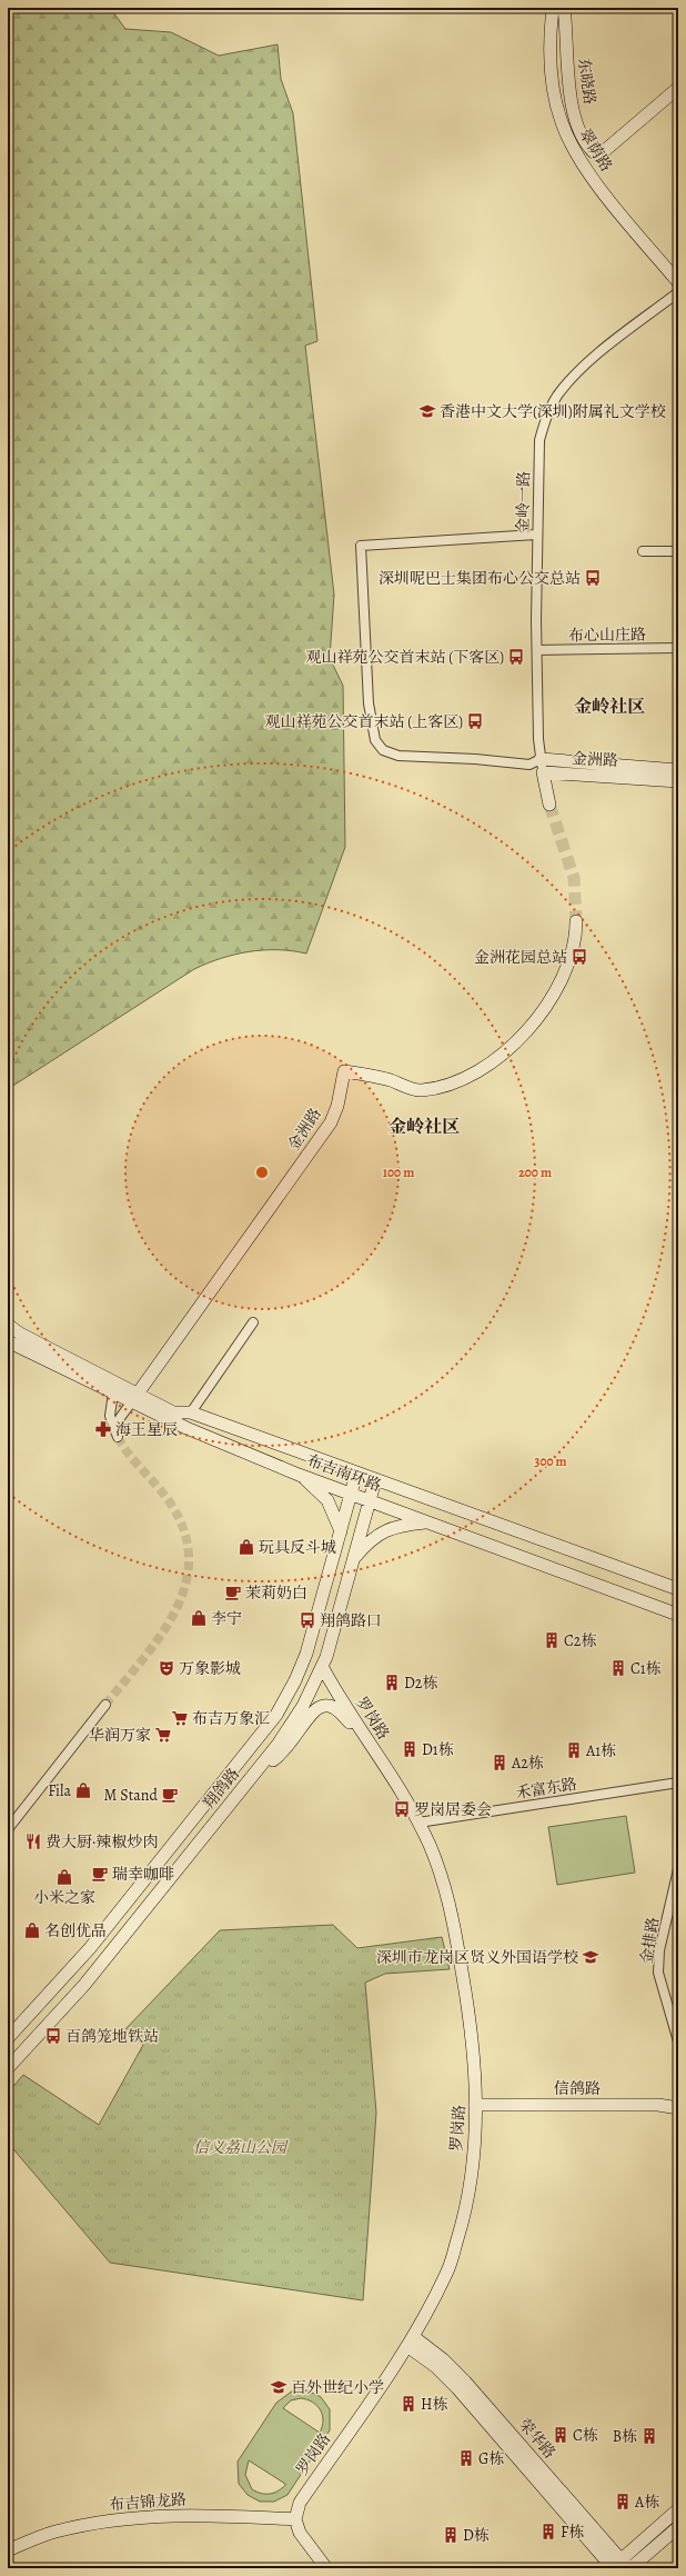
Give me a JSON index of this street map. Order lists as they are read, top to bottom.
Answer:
{
  "streets": {
    "street": [
      "东晓路",
      "翠荫路",
      "金岭一路",
      "布心山庄路",
      "金洲路",
      "布吉南环路",
      "罗岗路",
      "翔鸽路",
      "禾富东路",
      "金排路",
      "信鸽路",
      "荣华路",
      "布吉锦龙路"
    ]
  },
  "crossings": [
    ["金岭一路", "布心山庄路"],
    ["金岭一路", "金洲路"],
    ["金洲路", "布吉南环路"],
    ["布吉南环路", "翔鸽路"],
    ["罗岗路", "翔鸽路"],
    ["罗岗路", "禾富东路"],
    ["罗岗路", "信鸽路"],
    ["罗岗路", "荣华路"],
    ["罗岗路", "布吉锦龙路"]
  ],
  "districts": ["金岭社区", "金岭社区"],
  "parks": ["信义荔山公园"],
  "places": {
    "school or university": ["香港中文大学(深圳)附属礼文学校", "深圳市龙岗区贤义外国语学校", "百外世纪小学"],
    "bus stop": [
      "深圳呢巴士集团布心公交总站",
      "观山祥苑公交首末站 (下客区)",
      "观山祥苑公交首末站 (上客区)",
      "金洲花园总站",
      "翔鸽路口",
      "罗岗居委会",
      "百鸽笼地铁站"
    ],
    "pharmacy": ["海王星辰"],
    "shop": [
      "玩具反斗城",
      "李宁",
      "Fila",
      "小米之家",
      "名创优品"
    ],
    "cafe": ["茉莉奶白", "M Stand", "瑞幸咖啡"],
    "building": [
      "C2栋",
      "C1栋",
      "D2栋",
      "D1栋",
      "A1栋",
      "A2栋",
      "H栋",
      "C栋",
      "B栋",
      "G栋",
      "A栋",
      "F栋",
      "D栋"
    ],
    "theatre": ["万象影城"],
    "supermarket": ["布吉万象汇", "华润万家"],
    "restaurant": ["费大厨·辣椒炒肉"]
  },
  "rings": ["100 m", "200 m", "300 m"]
}
